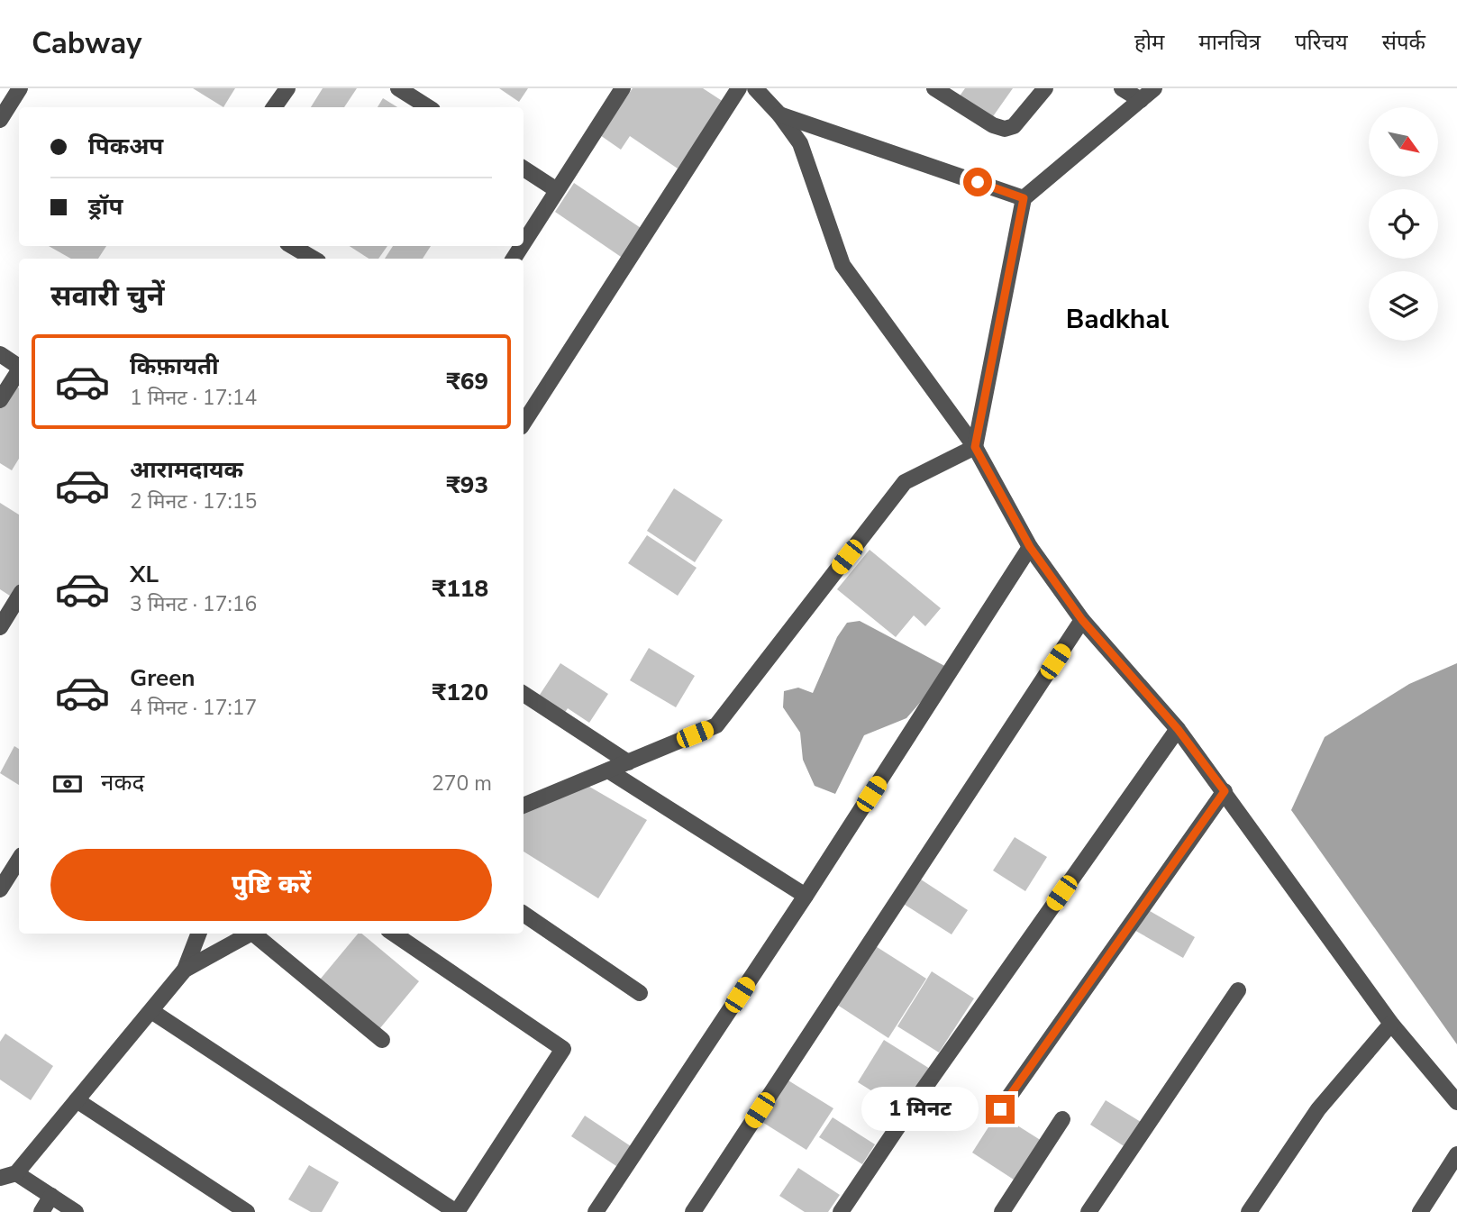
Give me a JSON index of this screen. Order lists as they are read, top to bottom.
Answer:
{
  "districts": ["Badkhal"],
  "north": "bottom right",
  "page": {
    "header": "Cabway",
    "nav": [
      "होम",
      "मानचित्र",
      "परिचय",
      "संपर्क"
    ],
    "banner": ["पिकअप", "ड्रॉप"],
    "heading": "सवारी चुनें",
    "list": [
      {
        "name": "किफ़ायती",
        "note": "1 मिनट · 17:14",
        "value": "₹69"
      },
      {
        "name": "आरामदायक",
        "note": "2 मिनट · 17:15",
        "value": "₹93"
      },
      {
        "name": "XL",
        "note": "3 मिनट · 17:16",
        "value": "₹118"
      },
      {
        "name": "Green",
        "note": "4 मिनट · 17:17",
        "value": "₹120"
      }
    ],
    "pay": ["नकद", "270 m"],
    "buttons": "पुष्टि करें",
    "bubble": "1 मिनट"
  }
}
